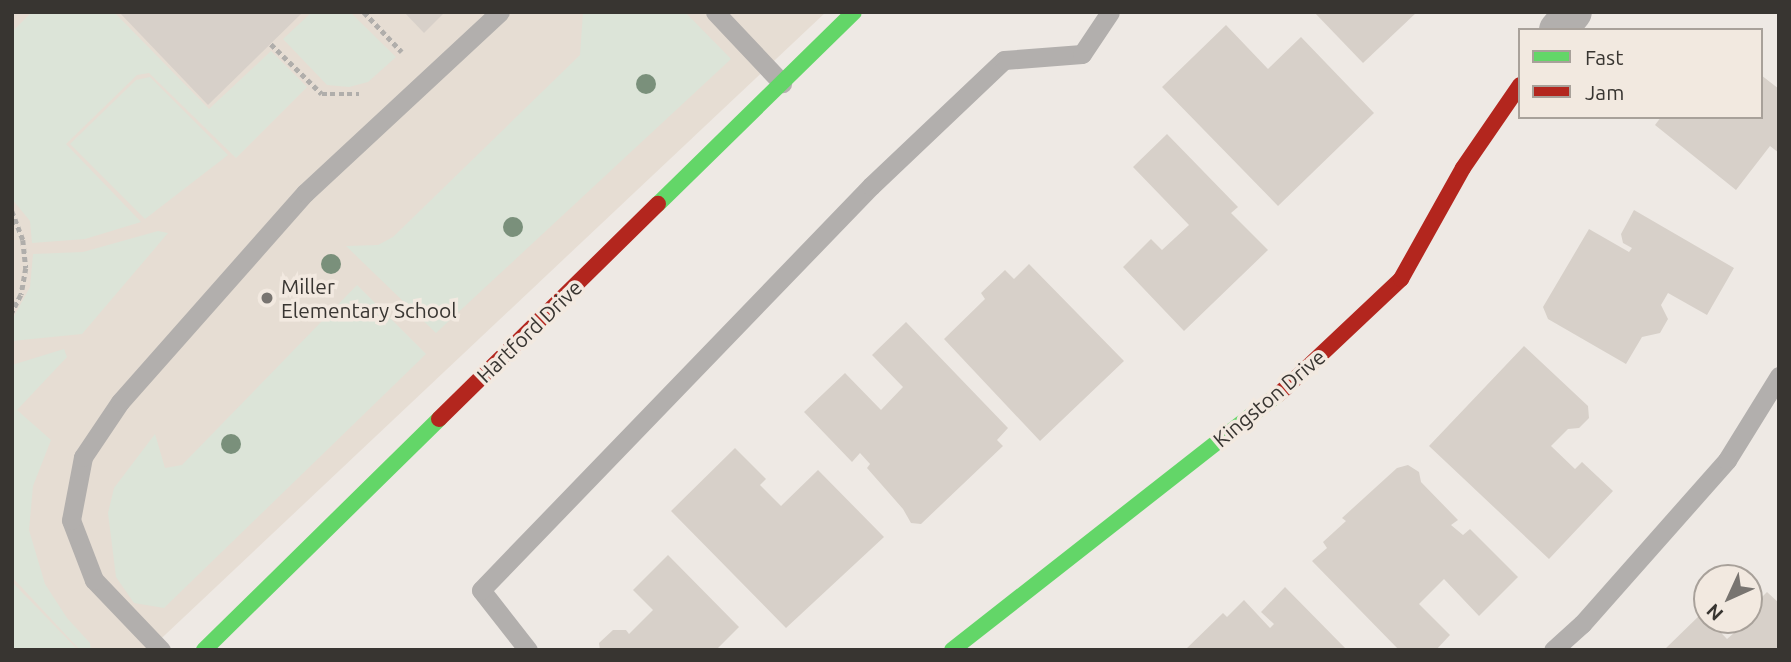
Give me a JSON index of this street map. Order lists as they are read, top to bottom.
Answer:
{
  "streets": {
    "street": ["Hartford Drive", "Kingston Drive"]
  },
  "places": ["Miller Elementary School"],
  "legend": ["Fast", "Jam"],
  "north": "bottom left"
}
